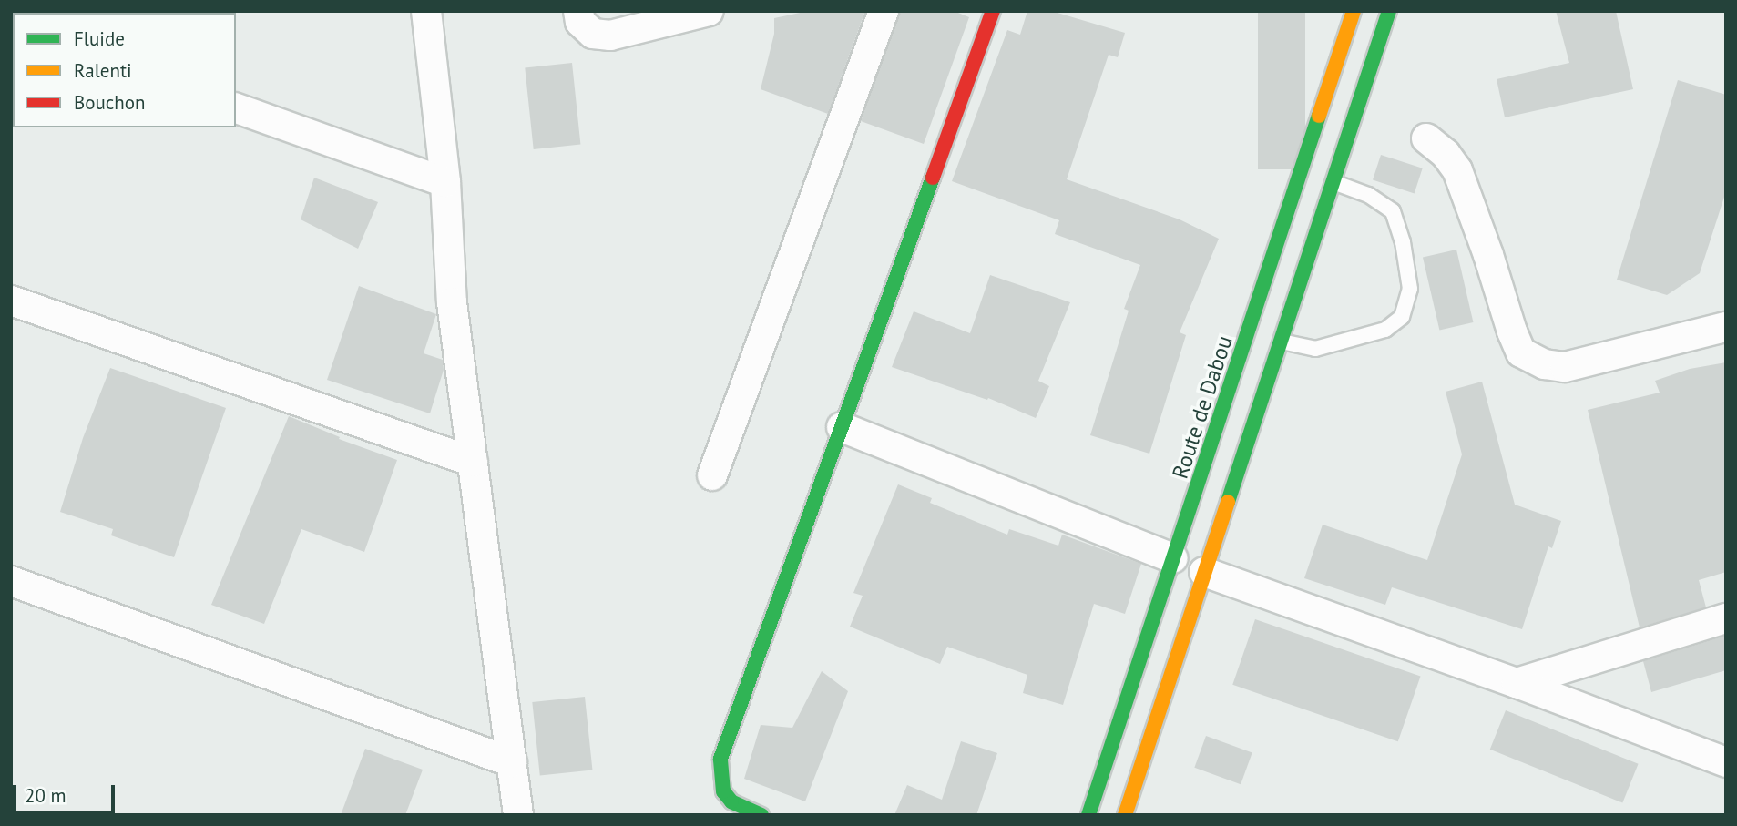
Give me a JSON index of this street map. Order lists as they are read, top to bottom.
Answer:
{
  "streets": {
    "street": ["Route de Dabou"]
  },
  "legend": ["Fluide", "Ralenti", "Bouchon"],
  "scale_bar": "20 m"
}
